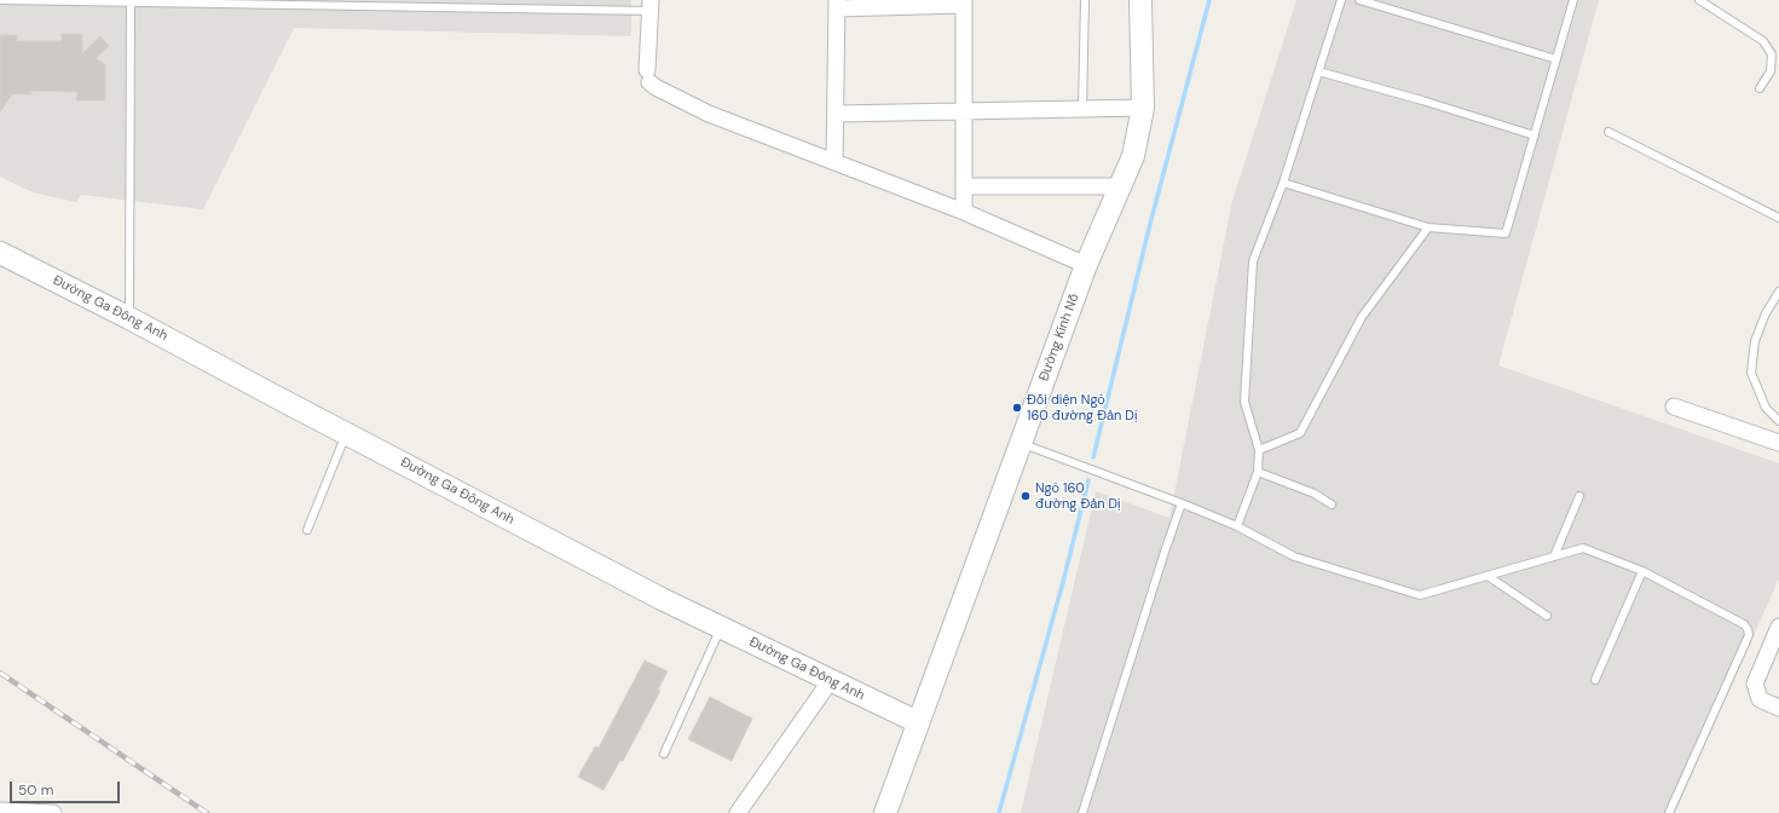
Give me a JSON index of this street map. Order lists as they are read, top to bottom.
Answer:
{
  "streets": {
    "street": ["Đường Ga Đông Anh", "Đường Kính Nỗ"]
  },
  "crossings": [
    ["Đường Ga Đông Anh", "Đường Kính Nỗ"]
  ],
  "places": ["Đối diện Ngõ 160 đường Đản Dị", "Ngõ 160 đường Đản Dị"],
  "scale_bar": "50 m"
}
